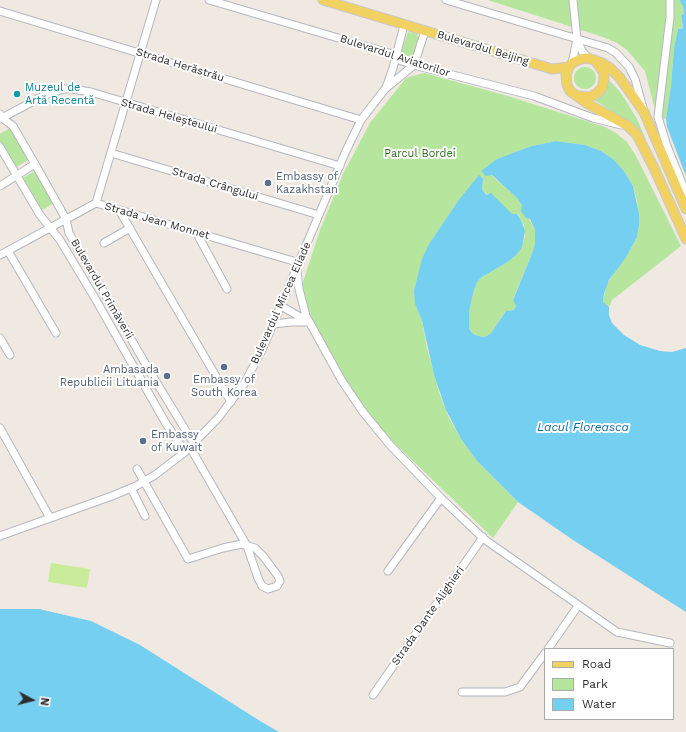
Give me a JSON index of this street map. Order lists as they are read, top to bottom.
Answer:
{
  "streets": {
    "main road": ["Bulevardul Beijing"],
    "street": [
      "Bulevardul Aviatorilor",
      "Strada Herăstrău",
      "Strada Heleșteului",
      "Strada Crângului",
      "Strada Jean Monnet",
      "Bulevardul Primăverii",
      "Bulevardul Mircea Eliade",
      "Strada Dante Alighieri"
    ]
  },
  "crossings": [
    ["Bulevardul Beijing", "Bulevardul Aviatorilor"],
    ["Bulevardul Beijing", "Bulevardul Mircea Eliade"],
    ["Bulevardul Aviatorilor", "Bulevardul Mircea Eliade"],
    ["Strada Herăstrău", "Bulevardul Mircea Eliade"],
    ["Strada Heleșteului", "Bulevardul Primăverii"],
    ["Strada Heleșteului", "Bulevardul Mircea Eliade"],
    ["Strada Crângului", "Bulevardul Mircea Eliade"],
    ["Strada Jean Monnet", "Bulevardul Primăverii"],
    ["Strada Jean Monnet", "Bulevardul Mircea Eliade"],
    ["Bulevardul Primăverii", "Bulevardul Mircea Eliade"]
  ],
  "water": ["Lacul Floreasca"],
  "parks": ["Parcul Bordei"],
  "places": [
    "Muzeul de Artă Recentă",
    "Embassy of Kazakhstan",
    "Embassy of South Korea",
    "Ambasada Republicii Lituania",
    "Embassy of Kuwait"
  ],
  "legend": ["Road", "Park", "Water"],
  "north": "right"
}
